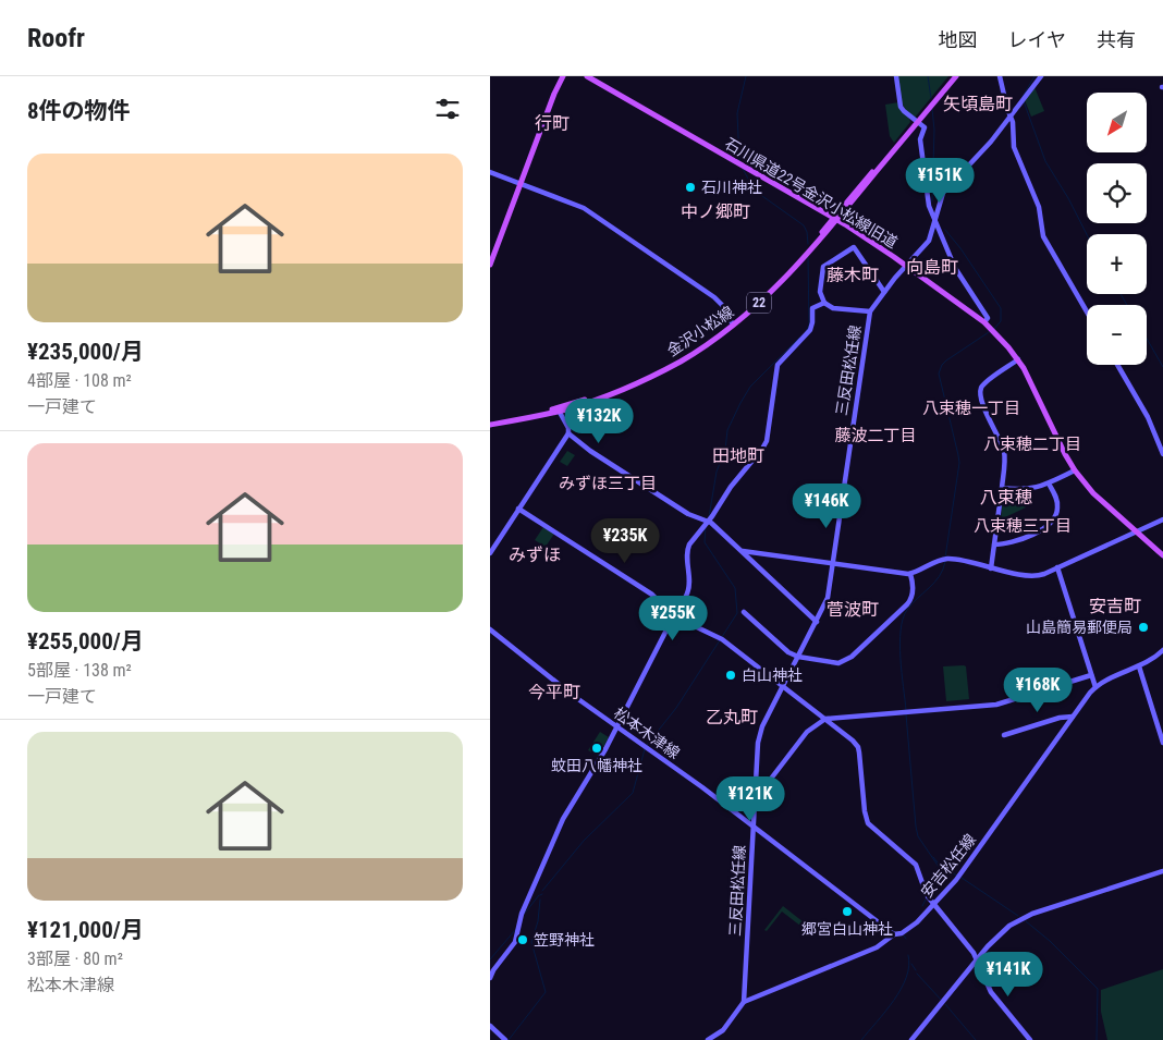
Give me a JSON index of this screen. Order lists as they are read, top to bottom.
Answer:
{
  "streets": {
    "main road": ["石川県道22号金沢小松線旧道", "22", "金沢小松線"],
    "street": ["三反田松任線", "松本木津線", "安吉松任線"]
  },
  "crossings": [
    ["石川県道22号金沢小松線旧道", "金沢小松線"],
    ["石川県道22号金沢小松線旧道", "三反田松任線"],
    ["三反田松任線", "松本木津線"],
    ["三反田松任線", "安吉松任線"],
    ["松本木津線", "安吉松任線"]
  ],
  "districts": [
    "矢頃島町",
    "行町",
    "中ノ郷町",
    "向島町",
    "藤木町",
    "八束穂一丁目",
    "藤波二丁目",
    "八束穂二丁目",
    "田地町",
    "みずほ三丁目",
    "八束穂",
    "八束穂三丁目",
    "みずほ",
    "安吉町",
    "菅波町",
    "今平町",
    "乙丸町"
  ],
  "places": [
    "石川神社",
    "山島簡易郵便局",
    "白山神社",
    "蚊田八幡神社",
    "郷宮白山神社",
    "笠野神社"
  ],
  "north": "bottom left",
  "page": {
    "header": "Roofr",
    "nav": ["地図", "レイヤ", "共有"],
    "heading": "8件の物件",
    "map_buttons": ["+", "−"],
    "list": [
      {
        "name": "¥235,000/月",
        "note": "4部屋 · 108 m² · 一戸建て"
      },
      {
        "name": "¥255,000/月",
        "note": "5部屋 · 138 m² · 一戸建て"
      },
      {
        "name": "¥121,000/月",
        "note": "3部屋 · 80 m² · 松本木津線"
      }
    ],
    "price": [
      "¥151K",
      "¥132K",
      "¥146K",
      "¥235K",
      "¥255K",
      "¥168K",
      "¥121K",
      "¥141K"
    ]
  }
}
